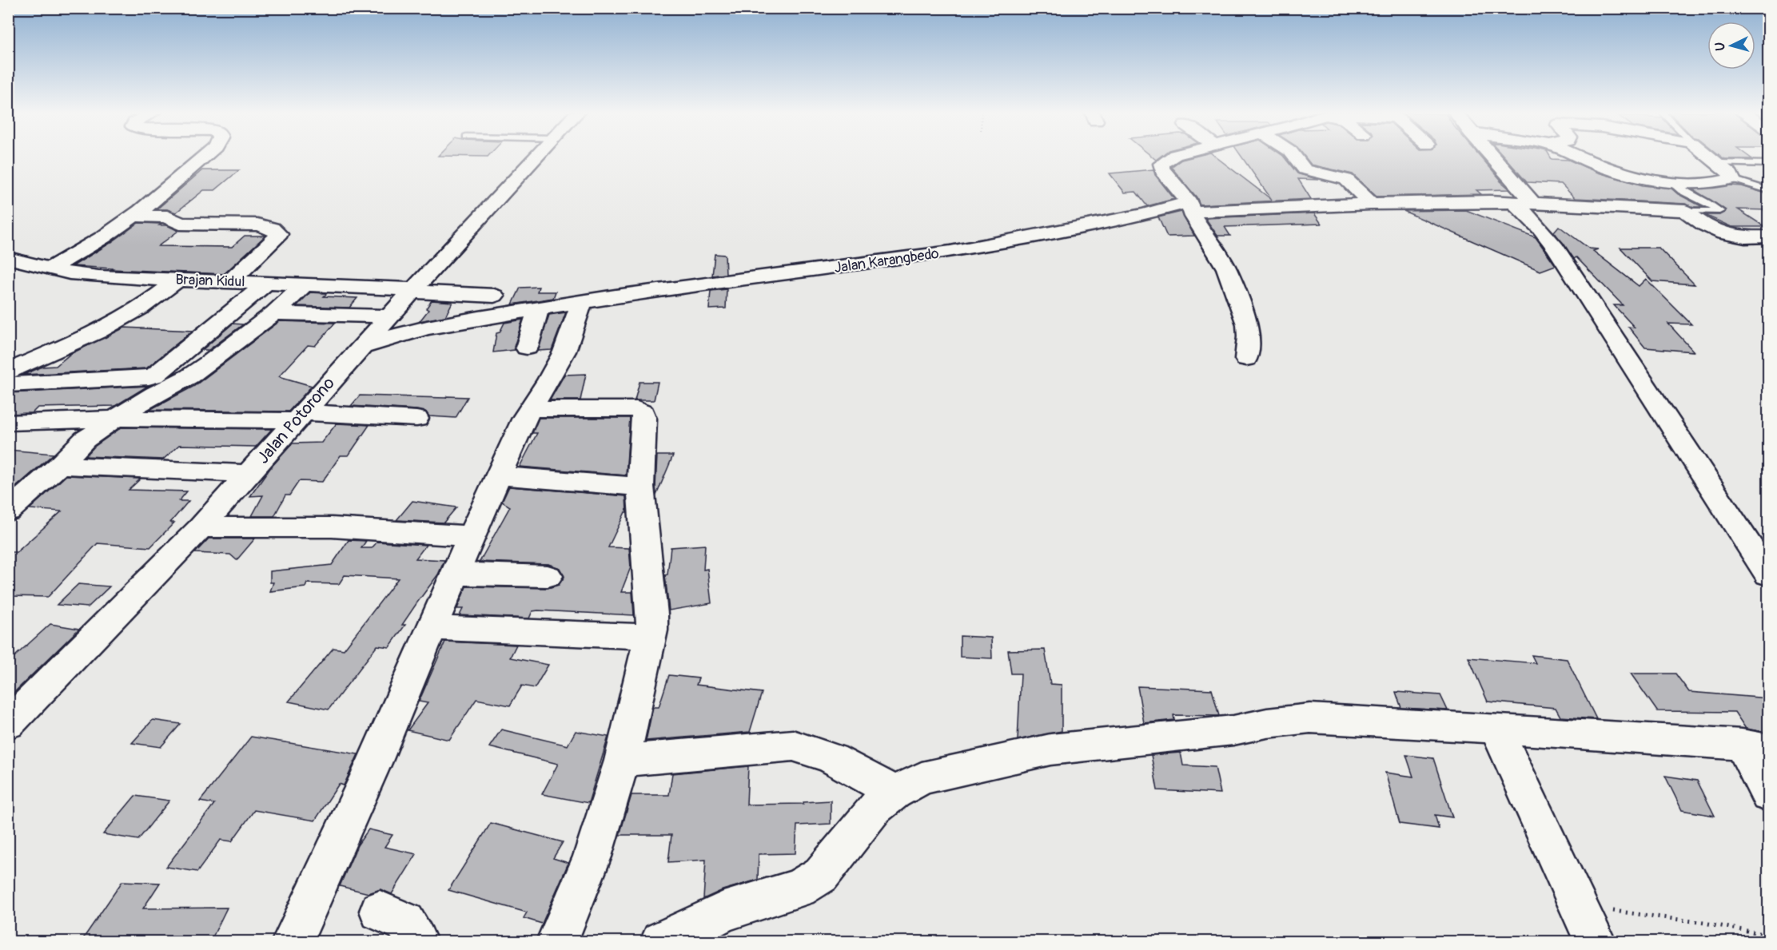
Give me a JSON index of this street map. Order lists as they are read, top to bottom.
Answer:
{
  "streets": {
    "street": ["Jalan Karangbedo", "Brajan Kidul", "Jalan Potorono"]
  },
  "crossings": [
    ["Jalan Karangbedo", "Jalan Potorono"],
    ["Brajan Kidul", "Jalan Potorono"]
  ],
  "north": "left"
}
